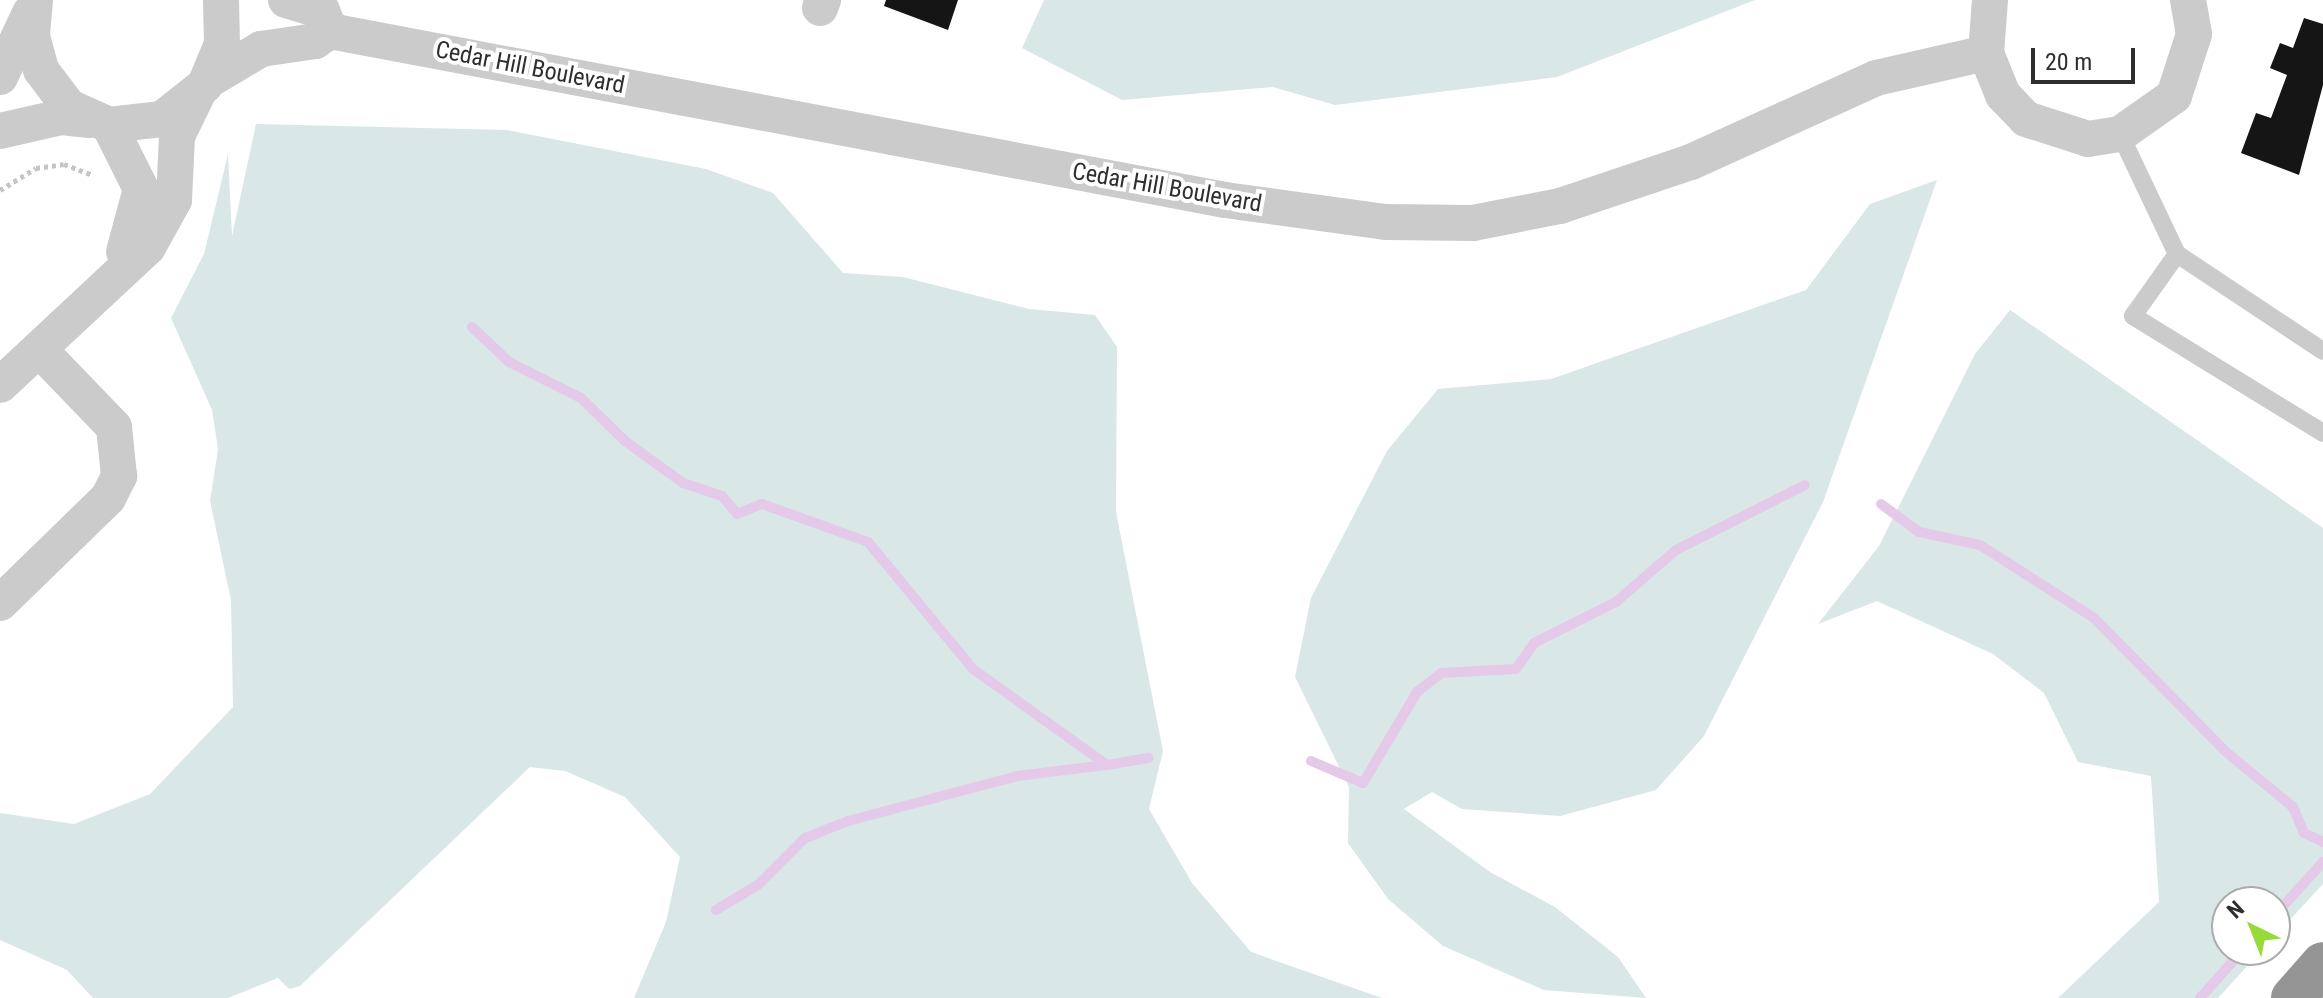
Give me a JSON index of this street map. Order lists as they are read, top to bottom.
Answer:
{
  "streets": {
    "street": ["Cedar Hill Boulevard"]
  },
  "scale_bar": "20 m",
  "north": "top left"
}
